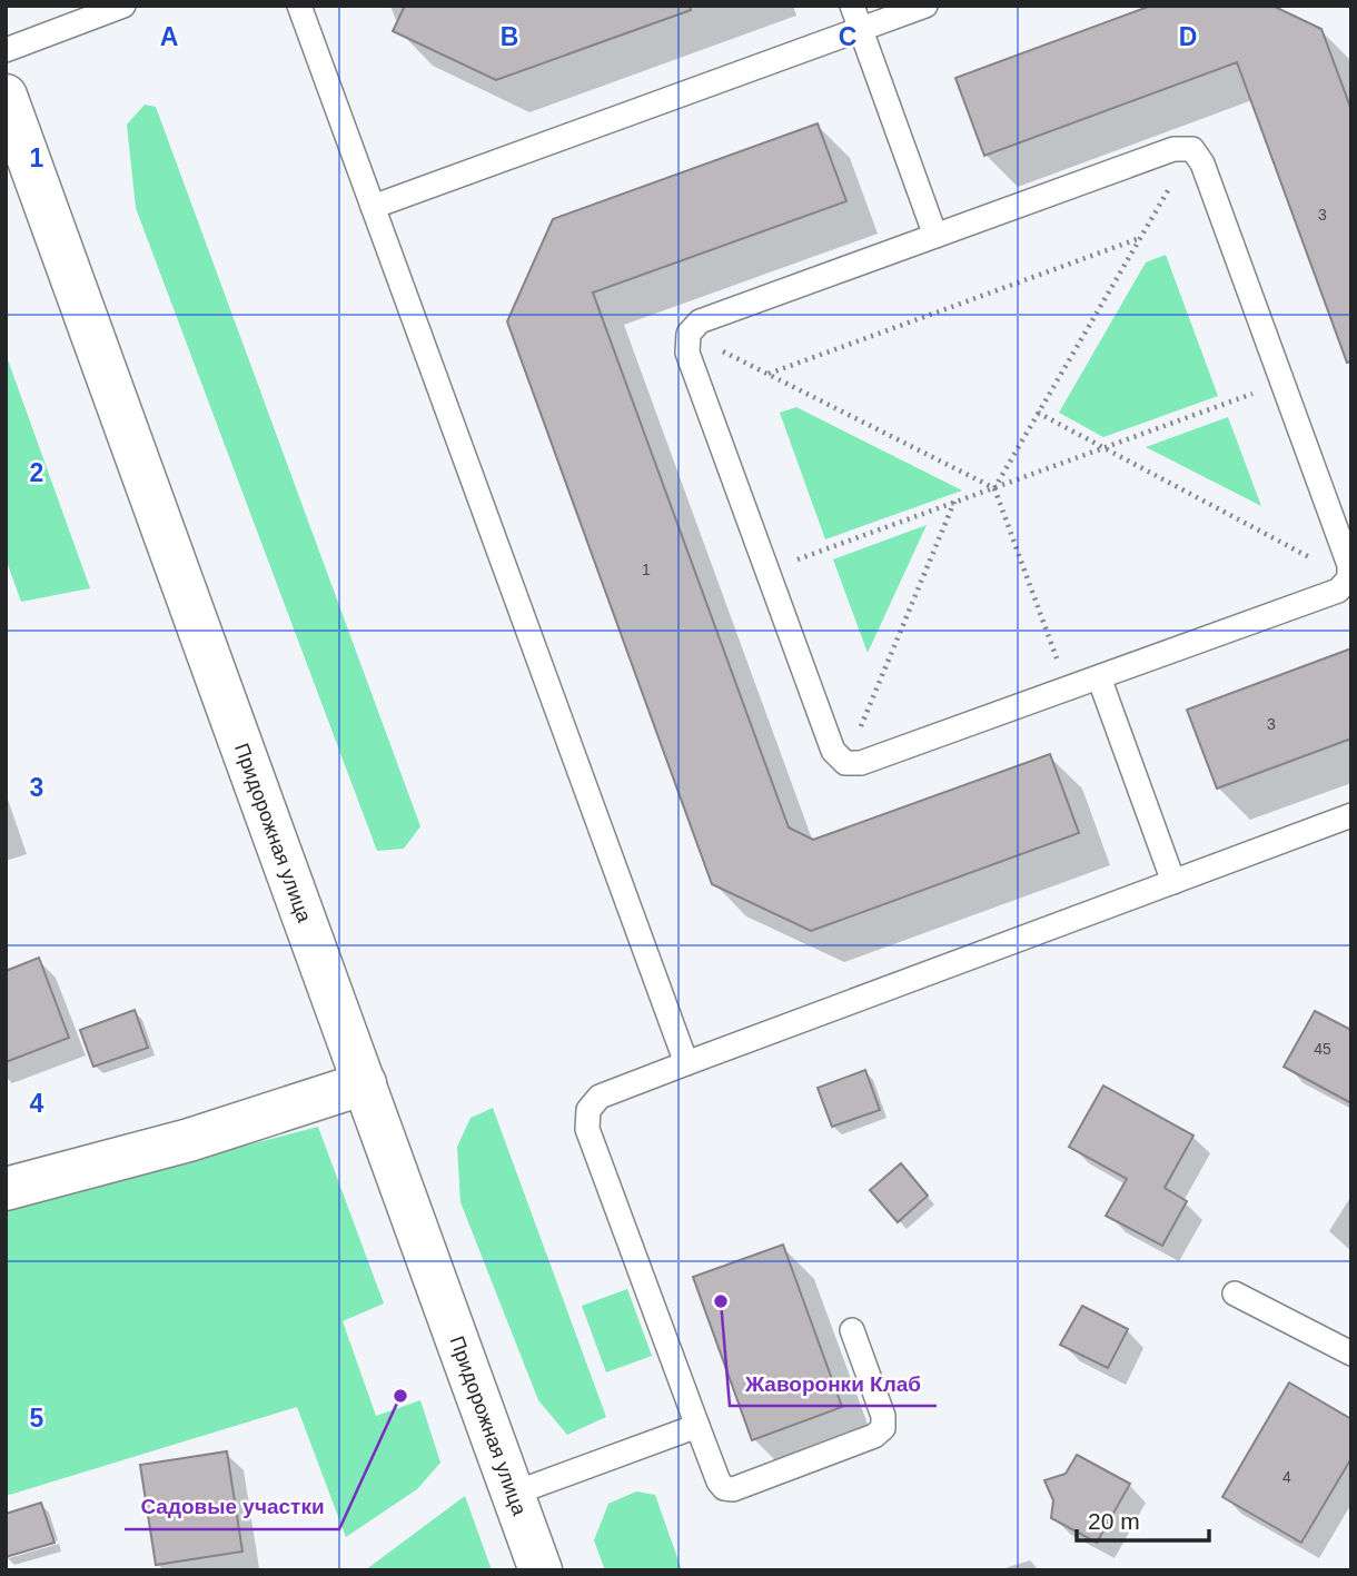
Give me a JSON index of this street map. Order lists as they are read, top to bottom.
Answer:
{
  "streets": {
    "main road": ["Придорожная улица"]
  },
  "places": ["Жаворонки Клаб", "Садовые участки"],
  "house_numbers": [
    "3",
    "1",
    "3",
    "45",
    "4"
  ],
  "scale_bar": "20 m",
  "grid": {
    "columns": [
      "A",
      "B",
      "C",
      "D"
    ],
    "rows": [
      "1",
      "2",
      "3",
      "4",
      "5"
    ]
  }
}
